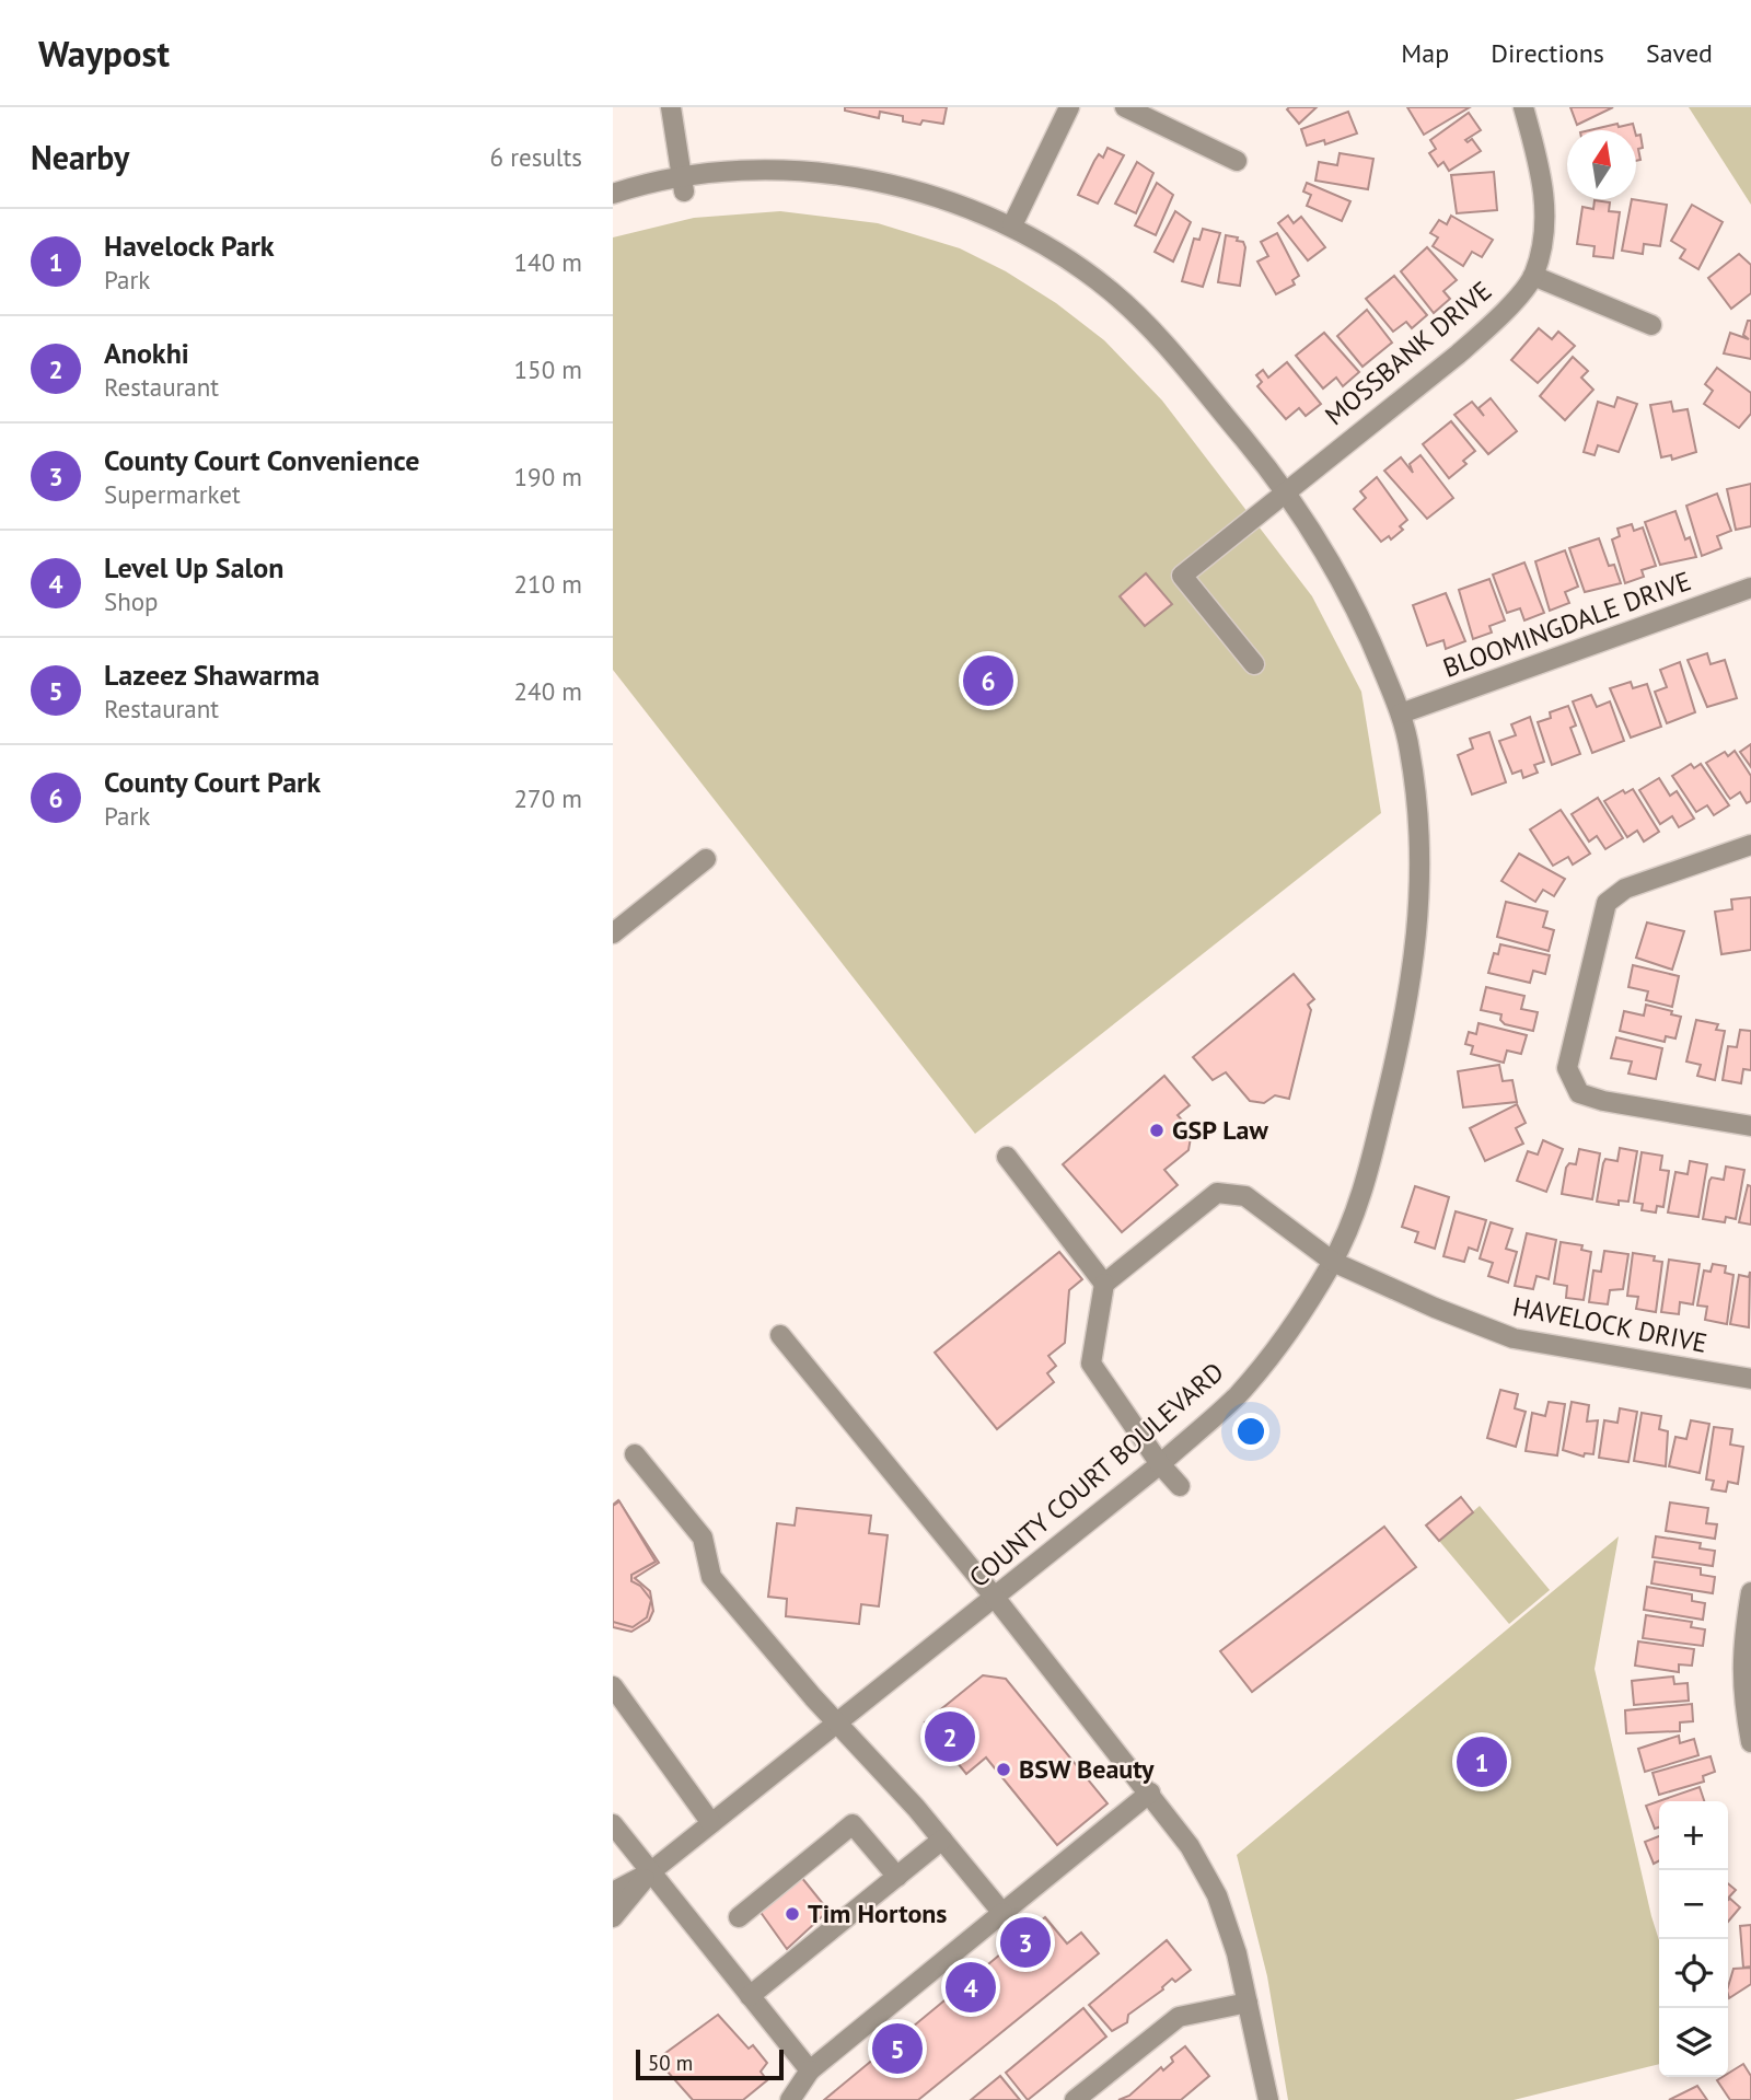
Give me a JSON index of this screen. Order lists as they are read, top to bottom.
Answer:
{
  "streets": {
    "street": [
      "MOSSBANK DRIVE",
      "BLOOMINGDALE DRIVE",
      "HAVELOCK DRIVE",
      "COUNTY COURT BOULEVARD"
    ]
  },
  "crossings": [
    ["MOSSBANK DRIVE", "COUNTY COURT BOULEVARD"],
    ["BLOOMINGDALE DRIVE", "COUNTY COURT BOULEVARD"],
    ["HAVELOCK DRIVE", "COUNTY COURT BOULEVARD"]
  ],
  "places": ["GSP Law", "BSW Beauty", "Tim Hortons"],
  "scale_bar": "50 m",
  "north": "top",
  "page": {
    "header": "Waypost",
    "nav": ["Map", "Directions", "Saved"],
    "heading": ["Nearby", "6 results"],
    "list": [
      {
        "mark": "1",
        "name": "Havelock Park",
        "note": "Park",
        "value": "140 m"
      },
      {
        "mark": "2",
        "name": "Anokhi",
        "note": "Restaurant",
        "value": "150 m"
      },
      {
        "mark": "3",
        "name": "County Court Convenience",
        "note": "Supermarket",
        "value": "190 m"
      },
      {
        "mark": "4",
        "name": "Level Up Salon",
        "note": "Shop",
        "value": "210 m"
      },
      {
        "mark": "5",
        "name": "Lazeez Shawarma",
        "note": "Restaurant",
        "value": "240 m"
      },
      {
        "mark": "6",
        "name": "County Court Park",
        "note": "Park",
        "value": "270 m"
      }
    ],
    "pins": [
      "6",
      "2",
      "1",
      "3",
      "4",
      "5"
    ],
    "map_buttons": ["+", "−"],
    "scale": "50 m"
  }
}
